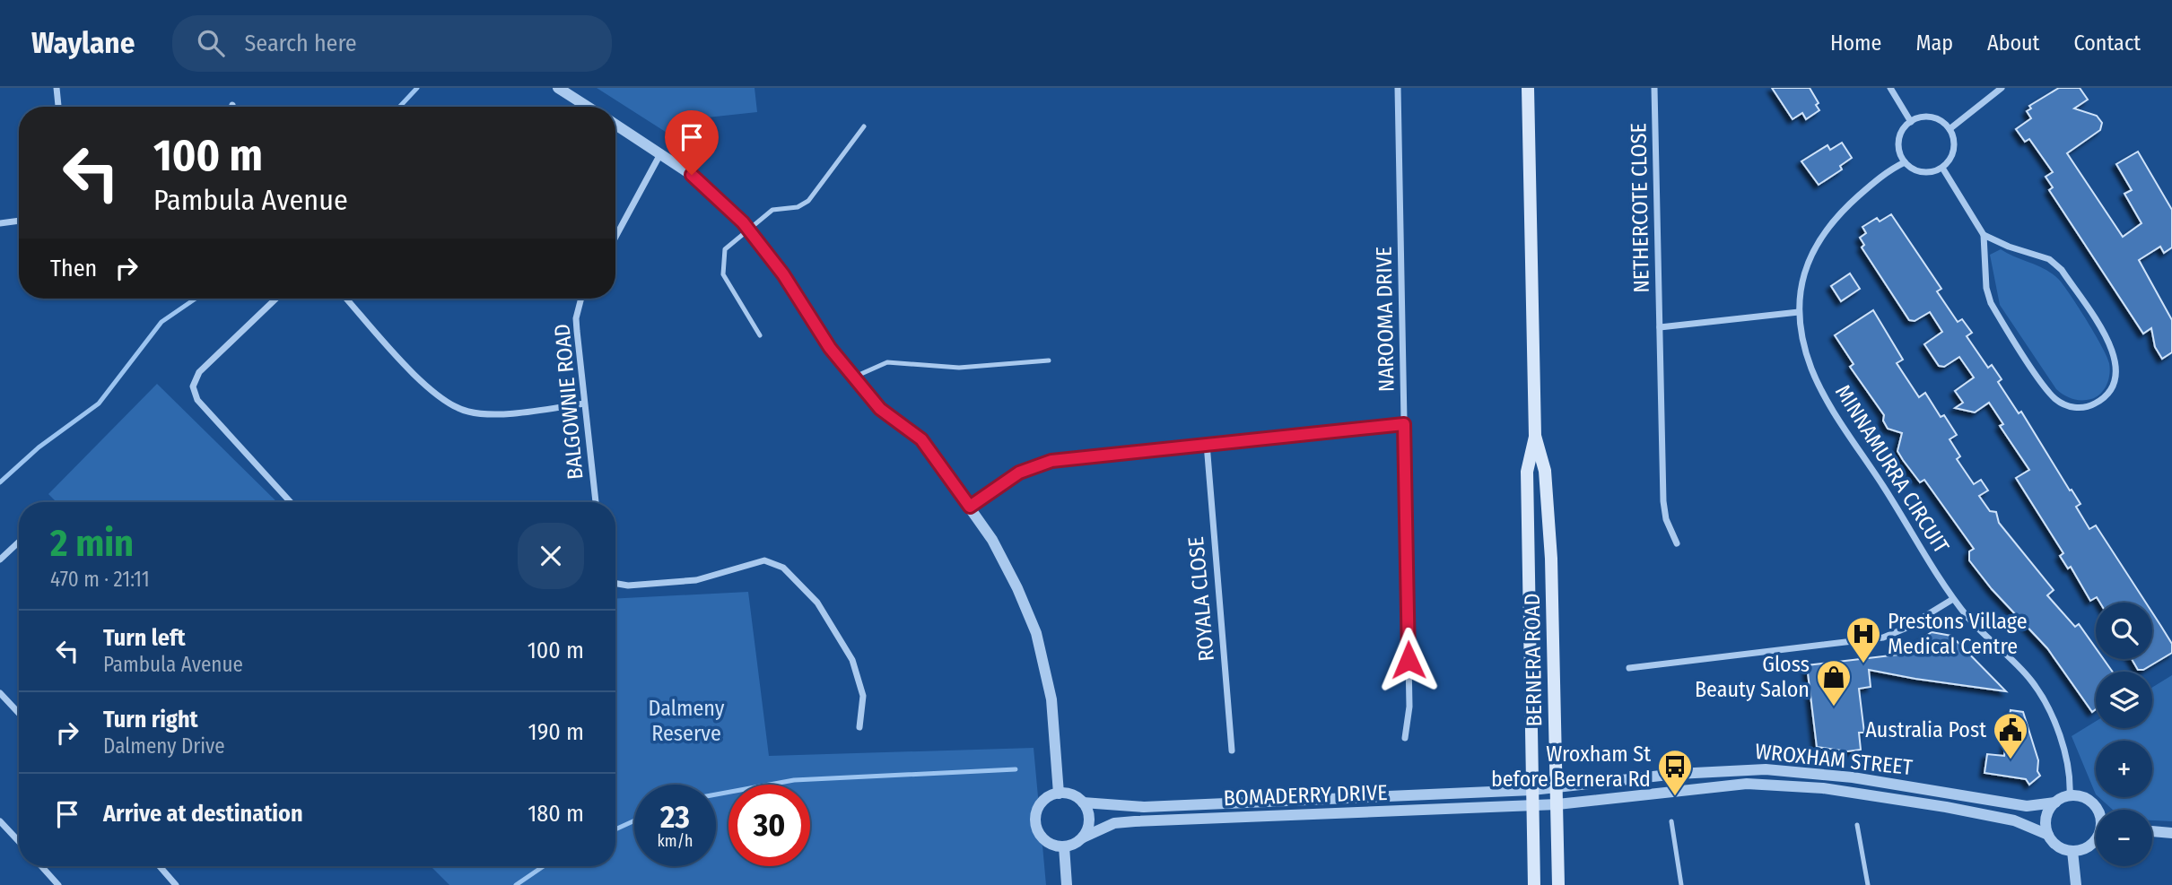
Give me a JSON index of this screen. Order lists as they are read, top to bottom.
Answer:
{
  "streets": {
    "main road": ["BERNERA ROAD"],
    "street": [
      "NETHERCOTE CLOSE",
      "NAROOMA DRIVE",
      "BALGOWNIE ROAD",
      "MINNAMURRA CIRCUIT",
      "ROYALA CLOSE",
      "WROXHAM STREET",
      "BOMADERRY DRIVE"
    ]
  },
  "crossings": [
    ["BERNERA ROAD", "WROXHAM STREET"],
    ["BERNERA ROAD", "BOMADERRY DRIVE"],
    ["WROXHAM STREET", "BOMADERRY DRIVE"]
  ],
  "parks": ["Dalmeny Reserve"],
  "places": {
    "hospital": ["Prestons Village Medical Centre"],
    "shop": ["Gloss Beauty Salon"],
    "public building": ["Australia Post"],
    "bus stop": ["Wroxham St before Bernera Rd"]
  },
  "page": {
    "header": "Waylane",
    "search": "Search here",
    "nav": [
      "Home",
      "Map",
      "About",
      "Contact"
    ],
    "turn": ["100 m", "Pambula Avenue"],
    "then": "Then",
    "heading": ["2 min", "470 m · 21:11"],
    "map_buttons": ["+", "−"],
    "list": [
      {
        "name": "Turn left",
        "note": "Pambula Avenue",
        "value": "100 m"
      },
      {
        "name": "Turn right",
        "note": "Dalmeny Drive",
        "value": "190 m"
      },
      {
        "name": "Arrive at destination",
        "value": "180 m"
      }
    ],
    "speed": "23 km/h",
    "limit": "30"
  }
}
